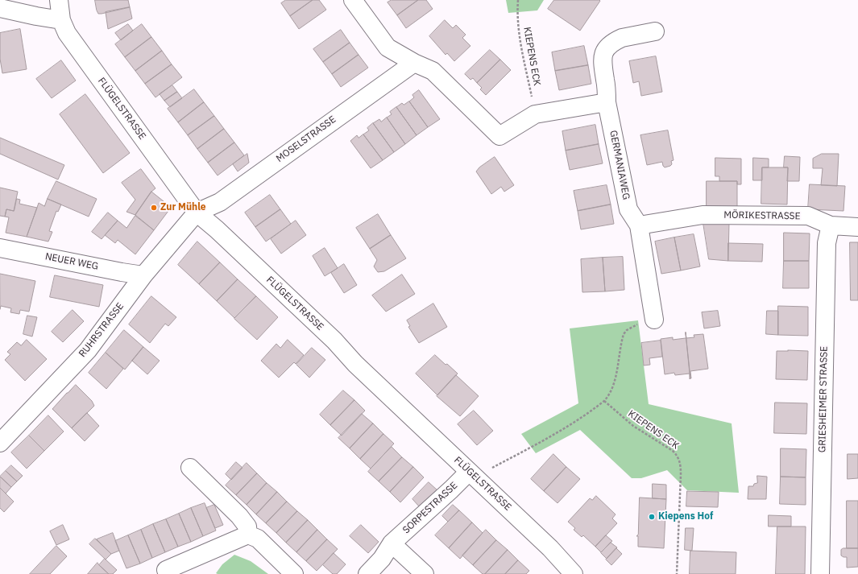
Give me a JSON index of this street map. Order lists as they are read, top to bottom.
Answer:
{
  "streets": {
    "street": [
      "FLÜGELSTRASSE",
      "MOSELSTRASSE",
      "GERMANIAWEG",
      "MÖRIKESTRASSE",
      "NEUER WEG",
      "RUHRSTRASSE",
      "GRIESHEIMER STRASSE",
      "SORPESTRASSE"
    ],
    "path": ["KIEPENS ECK"]
  },
  "crossings": [
    ["FLÜGELSTRASSE", "MOSELSTRASSE"],
    ["FLÜGELSTRASSE", "RUHRSTRASSE"],
    ["FLÜGELSTRASSE", "SORPESTRASSE"],
    ["MOSELSTRASSE", "RUHRSTRASSE"],
    ["GERMANIAWEG", "MÖRIKESTRASSE"],
    ["MÖRIKESTRASSE", "GRIESHEIMER STRASSE"],
    ["NEUER WEG", "RUHRSTRASSE"]
  ],
  "places": ["Zur Mühle", "Kiepens Hof"]
}
